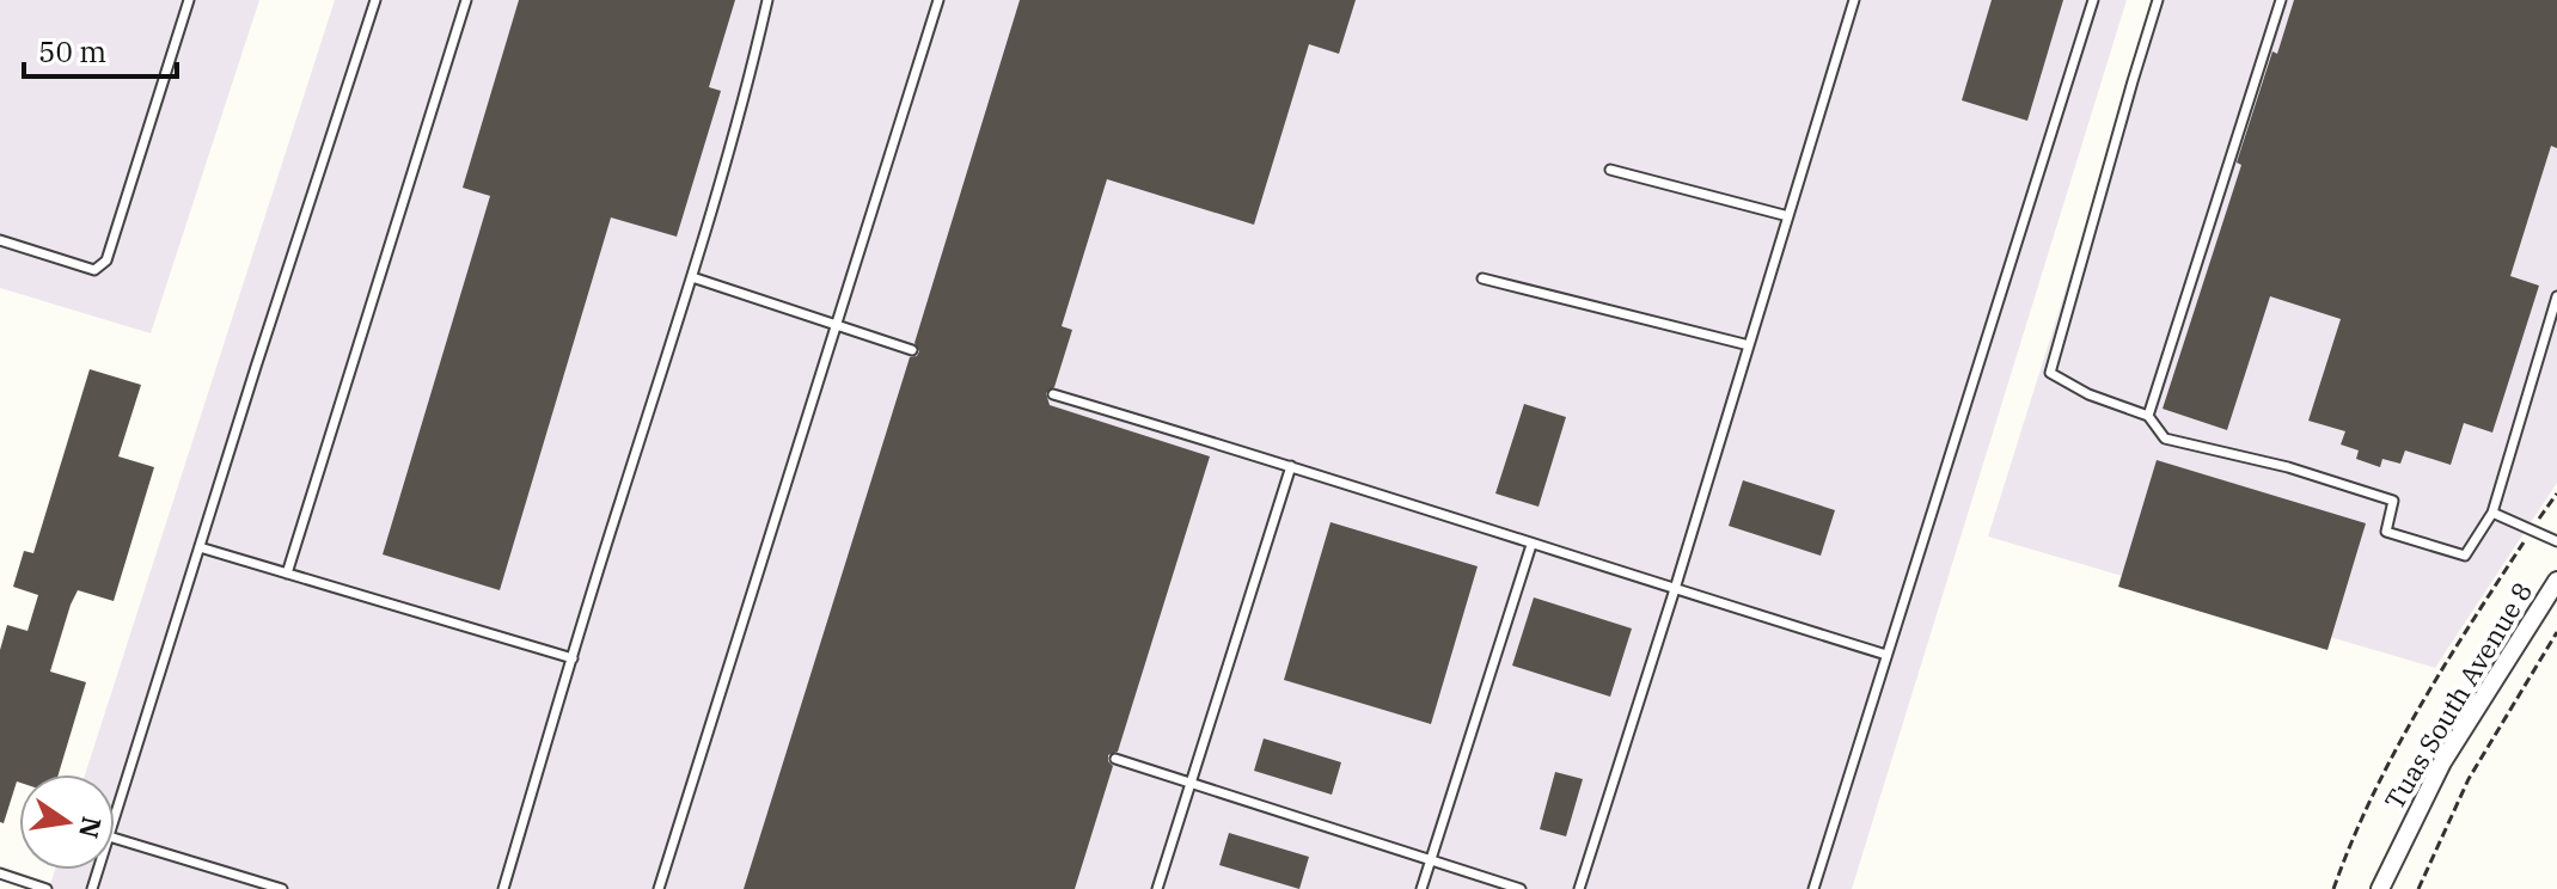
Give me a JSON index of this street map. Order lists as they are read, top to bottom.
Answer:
{
  "streets": {
    "street": ["Tuas South Avenue 8"]
  },
  "scale_bar": "50 m",
  "north": "right"
}
